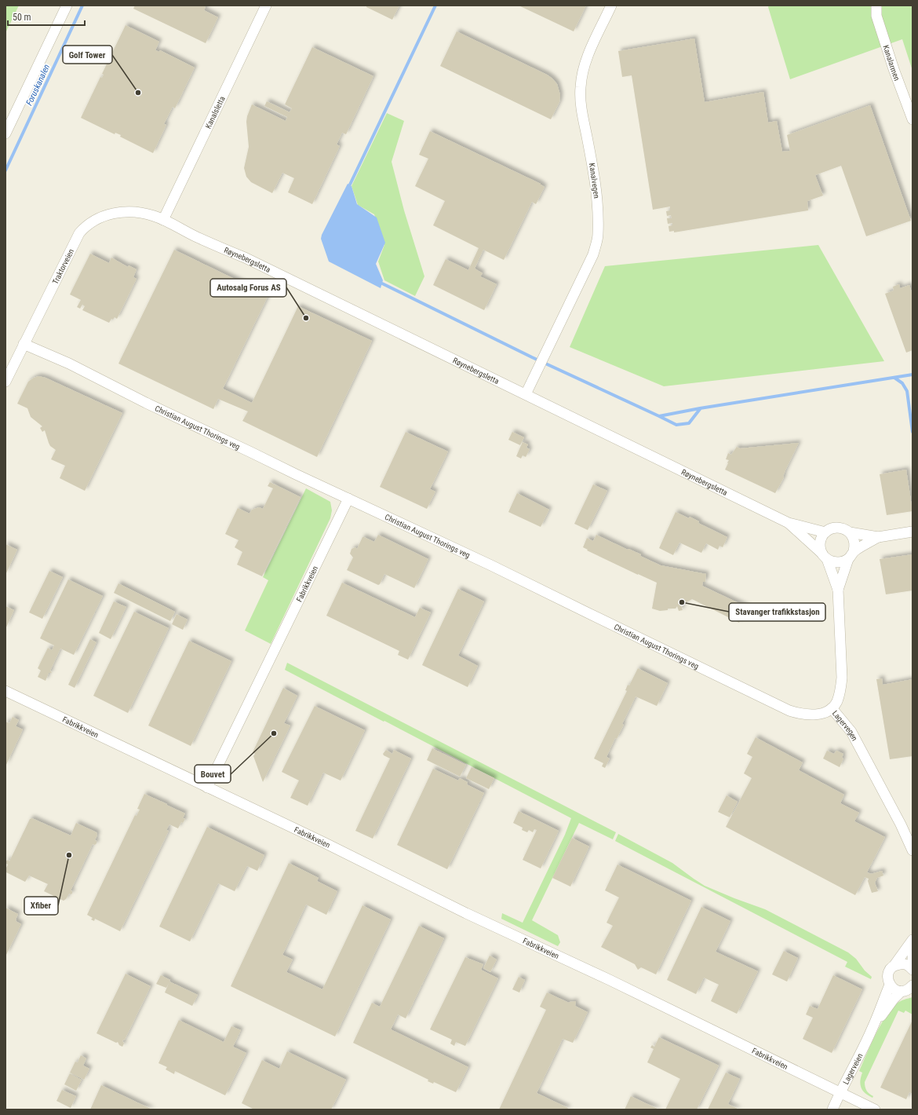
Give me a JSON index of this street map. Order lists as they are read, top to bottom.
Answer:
{
  "streets": {
    "street": [
      "Kanalarmen",
      "Kanalsletta",
      "Kanalvegen",
      "Røynebergsletta",
      "Traktorveien",
      "Christian August Thorings veg",
      "Fabrikkveien",
      "Lagervegen",
      "Lagerveien"
    ]
  },
  "crossings": [
    ["Kanalsletta", "Røynebergsletta"],
    ["Kanalsletta", "Traktorveien"],
    ["Kanalvegen", "Røynebergsletta"],
    ["Røynebergsletta", "Traktorveien"],
    ["Røynebergsletta", "Lagervegen"],
    ["Traktorveien", "Christian August Thorings veg"],
    ["Christian August Thorings veg", "Fabrikkveien"],
    ["Christian August Thorings veg", "Lagervegen"],
    ["Fabrikkveien", "Lagerveien"]
  ],
  "water": ["Foruskanalen"],
  "places": [
    "Golf Tower",
    "Autosalg Forus AS",
    "Stavanger trafikkstasjon",
    "Bouvet",
    "Xfiber"
  ],
  "scale_bar": "50 m"
}
